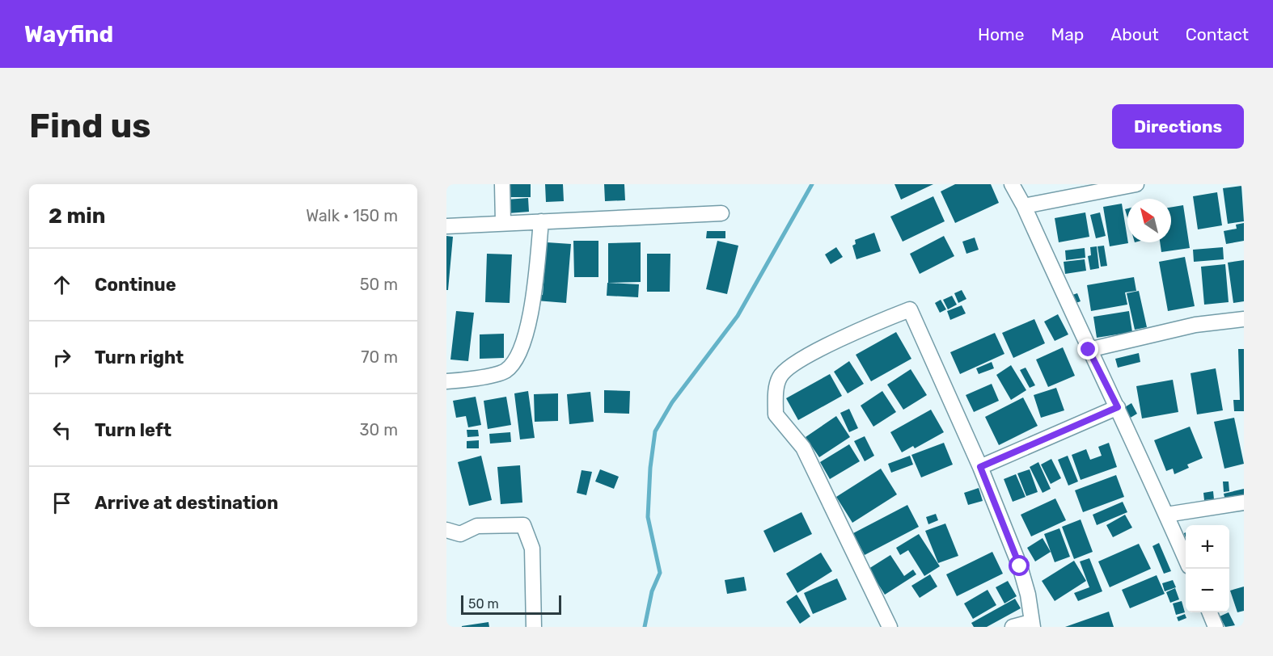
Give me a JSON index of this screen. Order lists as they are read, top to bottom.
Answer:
{
  "scale_bar": "50 m",
  "north": "top left",
  "page": {
    "header": "Wayfind",
    "nav": [
      "Home",
      "Map",
      "About",
      "Contact"
    ],
    "buttons": "Directions",
    "title": "Find us",
    "heading": ["2 min", "Walk · 150 m"],
    "list": [
      ["Continue", "50 m"],
      ["Turn right", "70 m"],
      ["Turn left", "30 m"],
      "Arrive at destination"
    ],
    "map_buttons": ["+", "−"],
    "scale": "50 m"
  }
}
